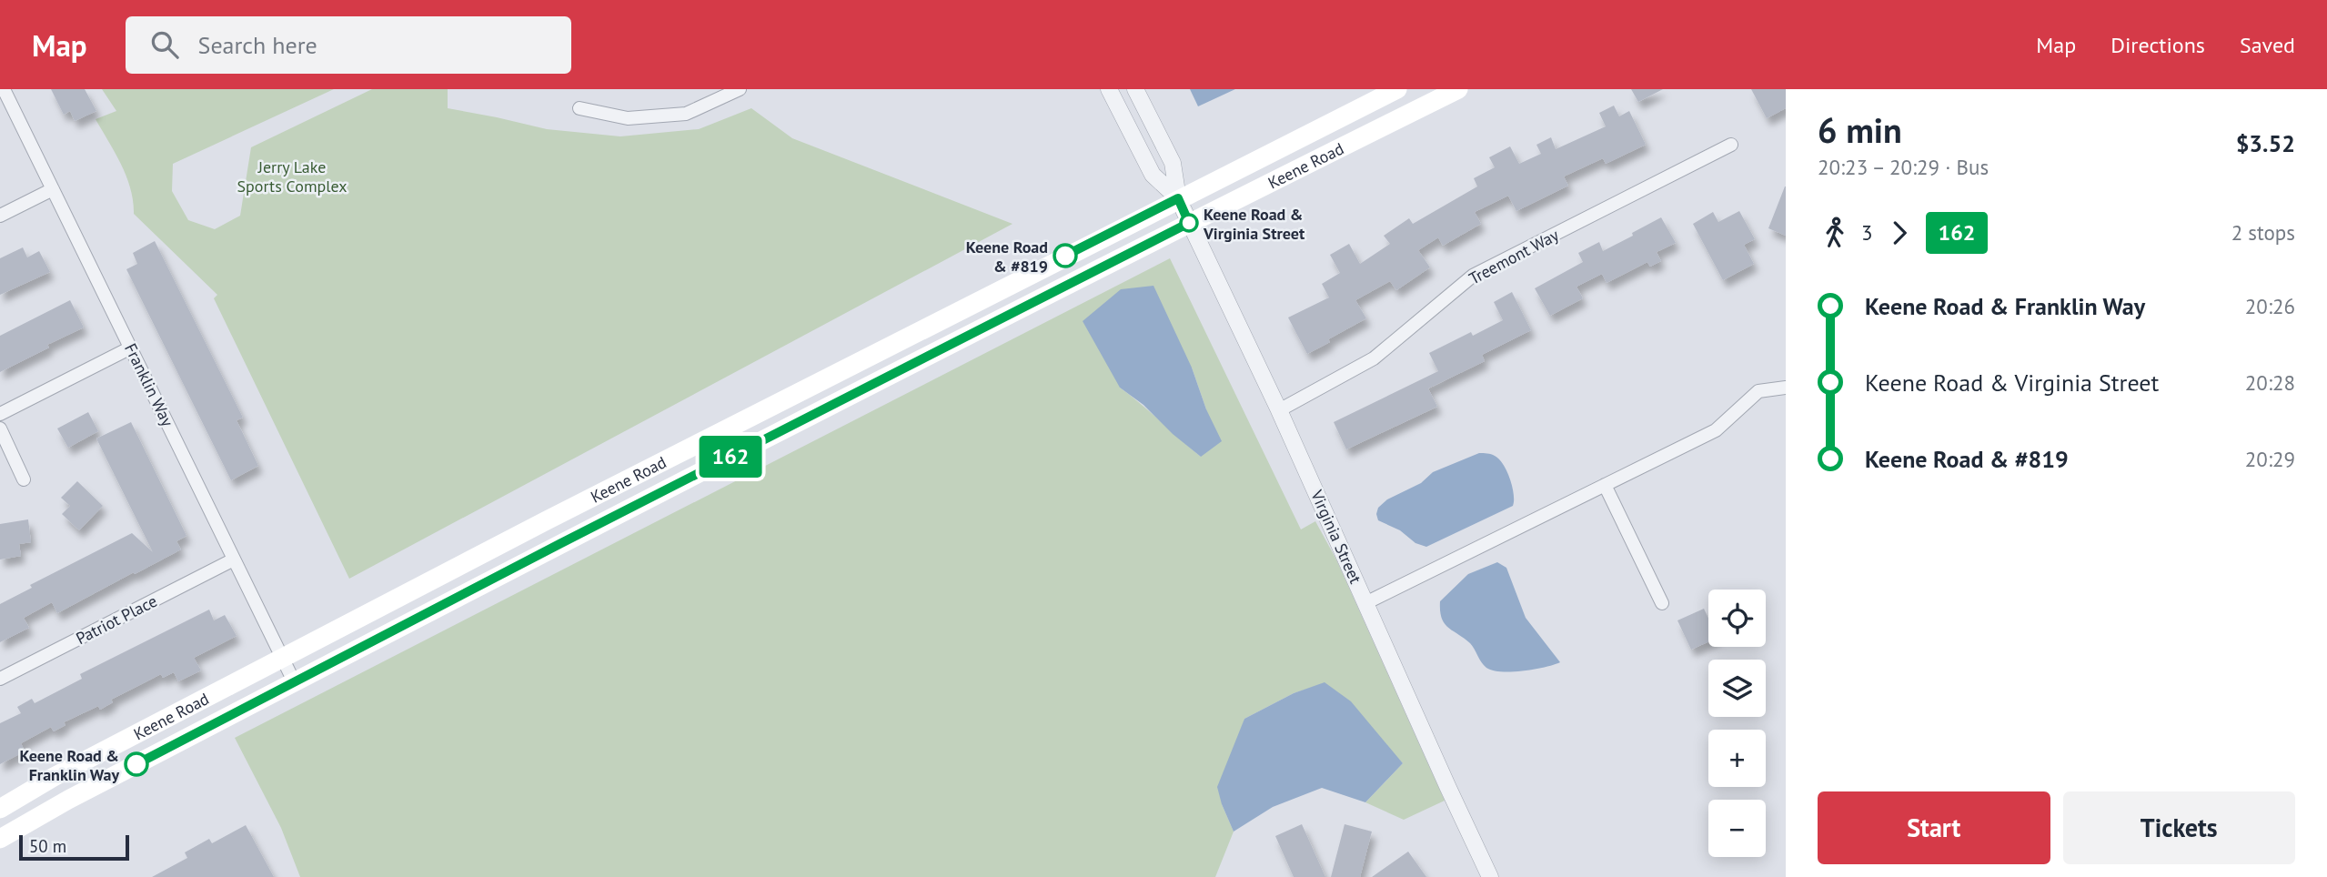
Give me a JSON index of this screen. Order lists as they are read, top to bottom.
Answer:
{
  "streets": {
    "main road": ["Keene Road"],
    "street": [
      "Treemont Way",
      "Franklin Way",
      "Virginia Street",
      "Patriot Place"
    ]
  },
  "crossings": [
    ["Keene Road", "Franklin Way"],
    ["Keene Road", "Virginia Street"],
    ["Treemont Way", "Virginia Street"],
    ["Franklin Way", "Patriot Place"]
  ],
  "parks": ["Jerry Lake Sports Complex"],
  "places": ["Keene Road & Virginia Street", "Keene Road & #819", "Keene Road & Franklin Way"],
  "lines": ["bus line 162"],
  "scale_bar": "50 m",
  "page": {
    "header": "Map",
    "search": "Search here",
    "nav": ["Map", "Directions", "Saved"],
    "on_map": "162",
    "heading": ["6 min", "20:23 – 20:29 · Bus", "$3.52"],
    "legs": ["3", "162", "2 stops"],
    "list": [
      {
        "name": "Keene Road & Franklin Way",
        "value": "20:26"
      },
      {
        "name": "Keene Road & Virginia Street",
        "value": "20:28"
      },
      {
        "name": "Keene Road & #819",
        "value": "20:29"
      }
    ],
    "map_buttons": ["+", "−"],
    "buttons": ["Start", "Tickets"],
    "scale": "50 m"
  }
}
